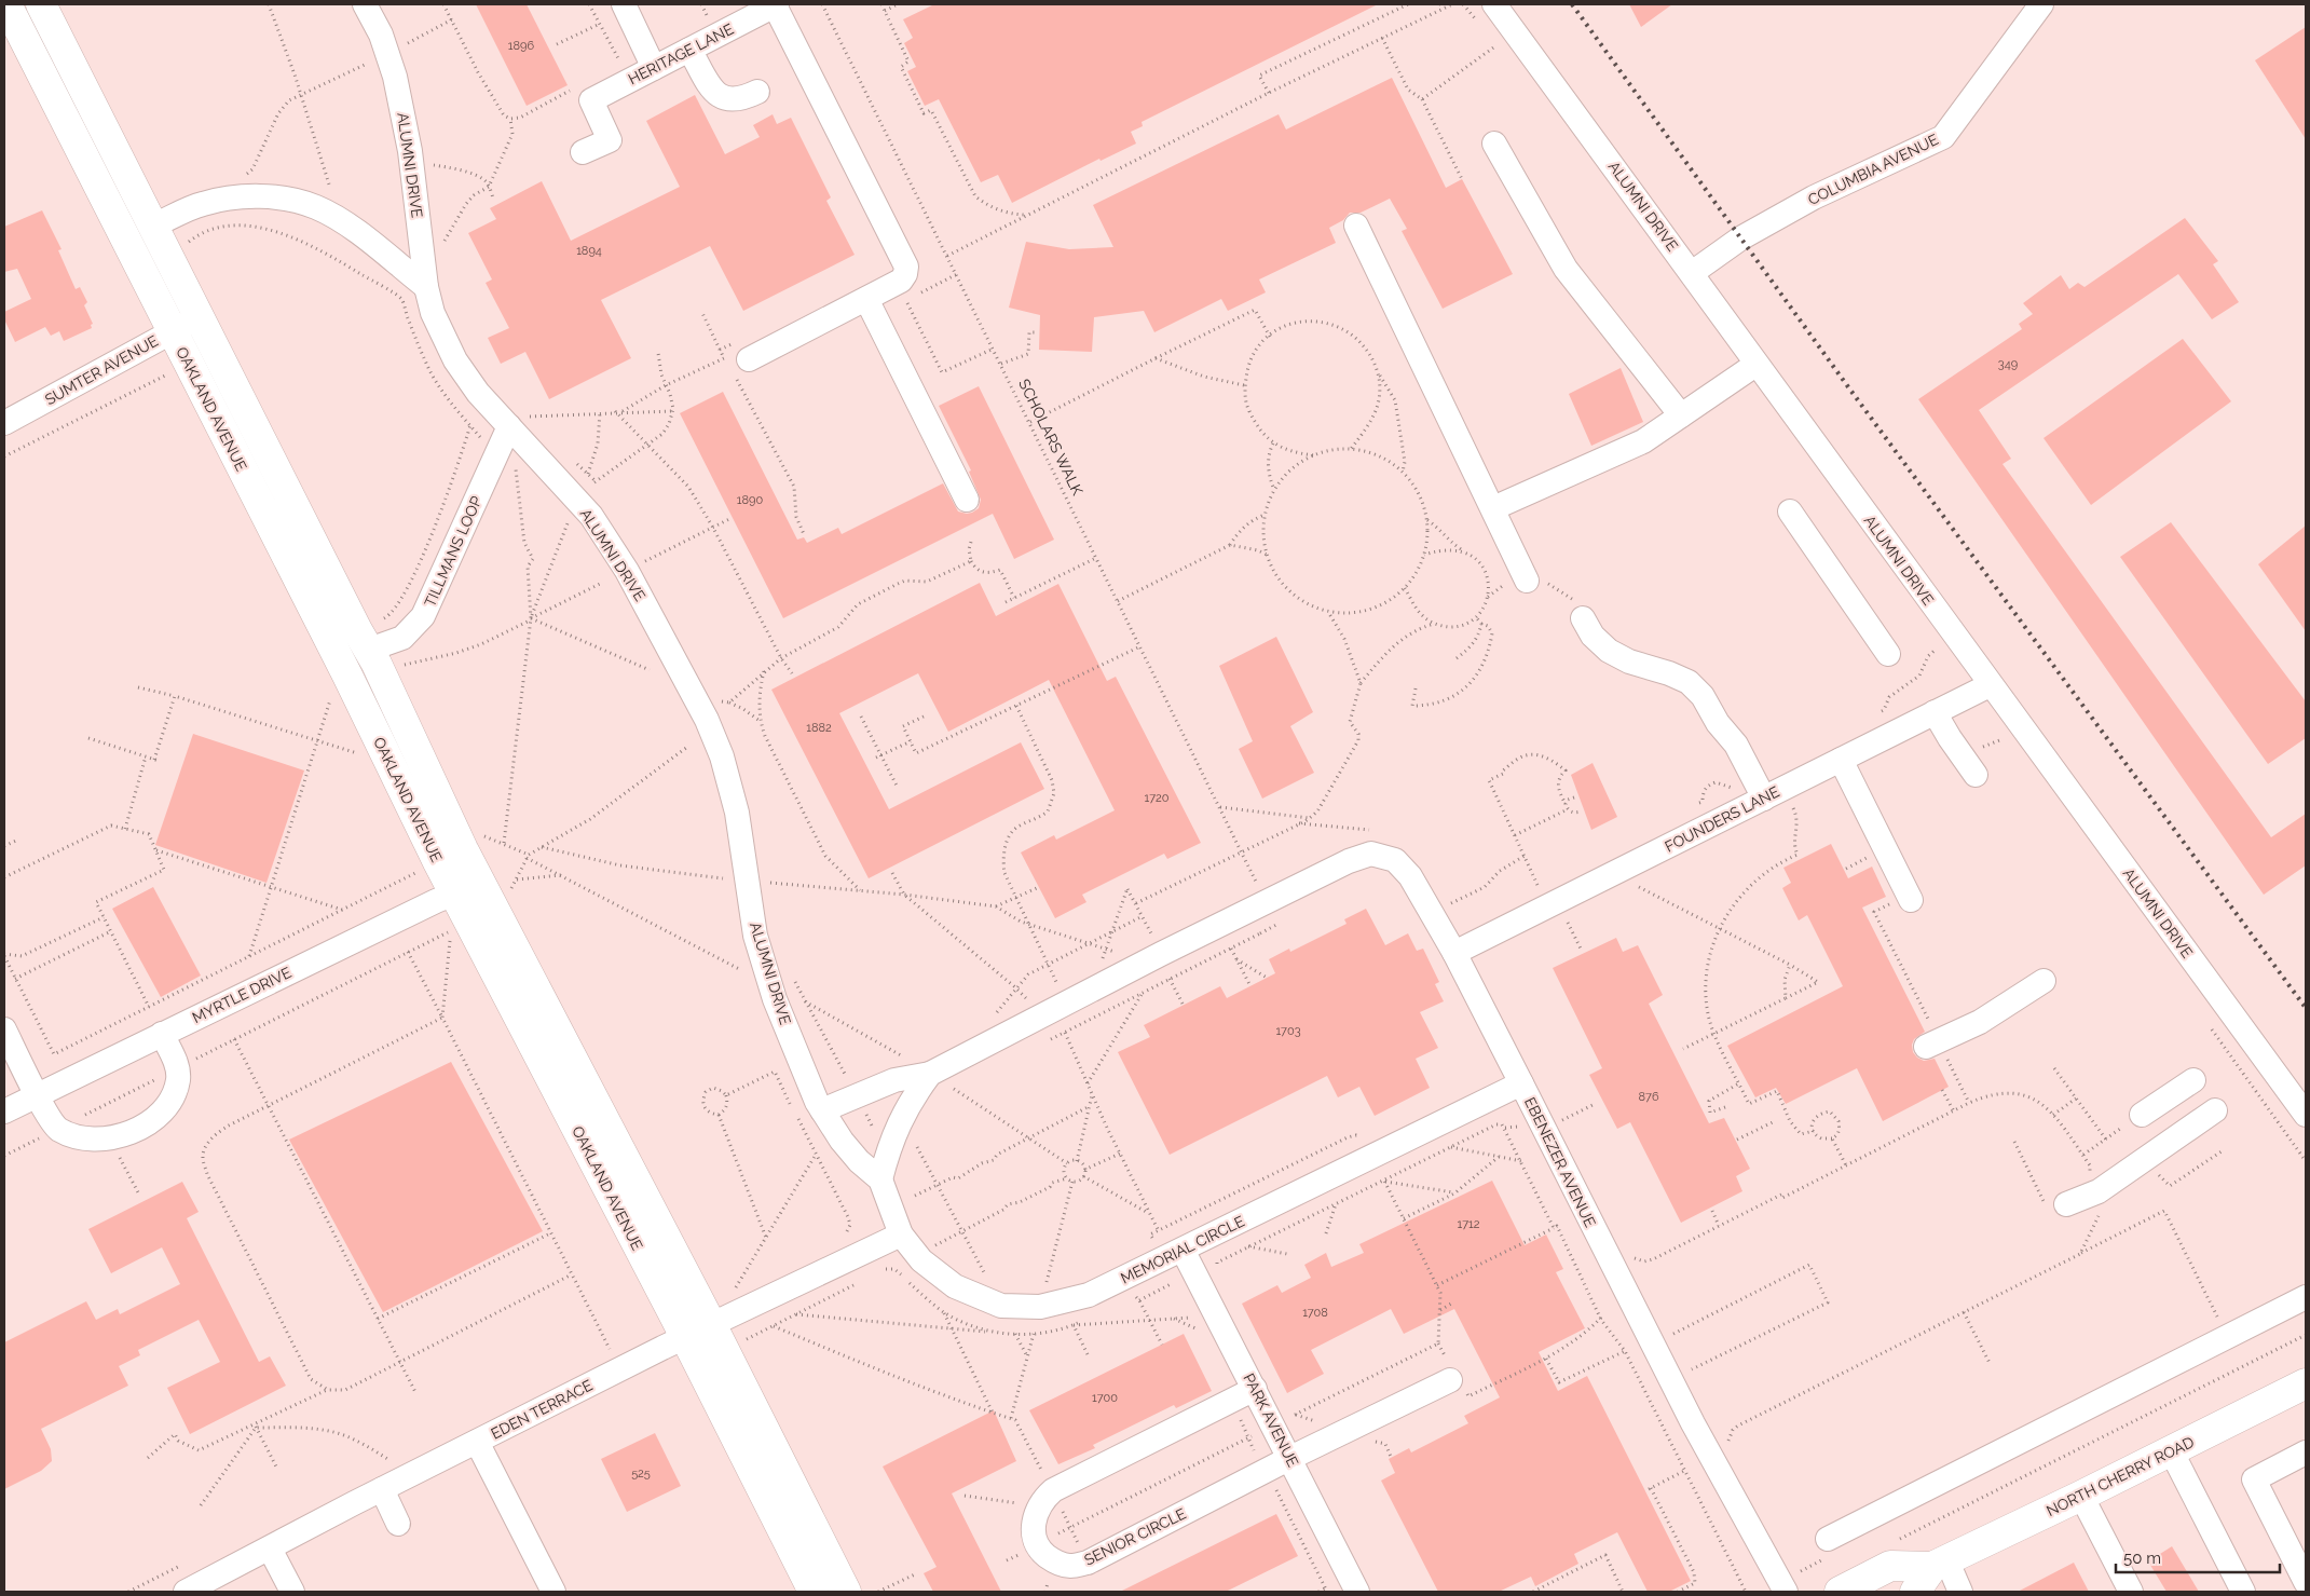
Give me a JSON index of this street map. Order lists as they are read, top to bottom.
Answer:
{
  "streets": {
    "main road": ["OAKLAND AVENUE", "NORTH CHERRY ROAD"],
    "street": [
      "HERITAGE LANE",
      "ALUMNI DRIVE",
      "COLUMBIA AVENUE",
      "SUMTER AVENUE",
      "TILLMANS LOOP",
      "FOUNDERS LANE",
      "MYRTLE DRIVE",
      "EBENEZER AVENUE",
      "MEMORIAL CIRCLE",
      "EDEN TERRACE",
      "PARK AVENUE",
      "SENIOR CIRCLE"
    ],
    "path": ["SCHOLARS WALK"]
  },
  "crossings": [
    ["ALUMNI DRIVE", "COLUMBIA AVENUE"],
    ["ALUMNI DRIVE", "TILLMANS LOOP"],
    ["ALUMNI DRIVE", "FOUNDERS LANE"],
    ["ALUMNI DRIVE", "MEMORIAL CIRCLE"],
    ["SUMTER AVENUE", "OAKLAND AVENUE"],
    ["OAKLAND AVENUE", "TILLMANS LOOP"],
    ["OAKLAND AVENUE", "MYRTLE DRIVE"],
    ["OAKLAND AVENUE", "EDEN TERRACE"],
    ["SCHOLARS WALK", "EBENEZER AVENUE"],
    ["FOUNDERS LANE", "EBENEZER AVENUE"],
    ["EBENEZER AVENUE", "MEMORIAL CIRCLE"],
    ["MEMORIAL CIRCLE", "EDEN TERRACE"],
    ["MEMORIAL CIRCLE", "PARK AVENUE"],
    ["PARK AVENUE", "SENIOR CIRCLE"]
  ],
  "house_numbers": [
    "1896",
    "1894",
    "349",
    "1890",
    "1882",
    "1720",
    "1703",
    "876",
    "1712",
    "1708",
    "1700",
    "525"
  ],
  "scale_bar": "50 m"
}
